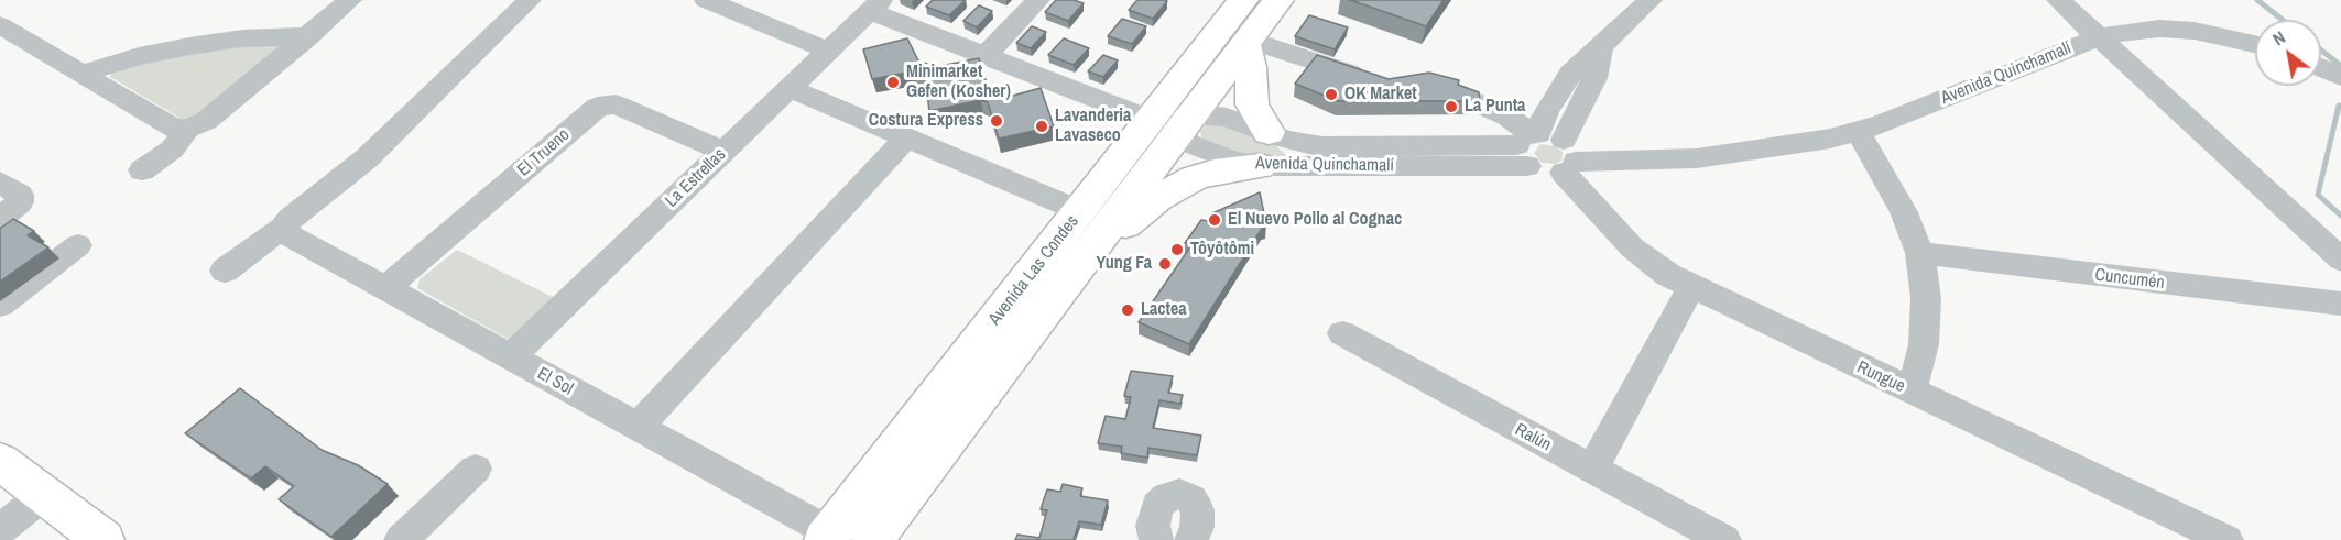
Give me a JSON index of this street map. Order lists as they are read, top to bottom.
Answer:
{
  "streets": {
    "main road": ["Avenida Las Condes"],
    "street": [
      "Avenida Quinchamalí",
      "El Trueno",
      "La Estrellas",
      "Cuncumén",
      "Rungue",
      "El Sol",
      "Ralún"
    ]
  },
  "crossings": [
    ["Avenida Quinchamalí", "Avenida Las Condes"],
    ["Avenida Quinchamalí", "Rungue"],
    ["El Trueno", "La Estrellas"],
    ["El Trueno", "El Sol"],
    ["La Estrellas", "El Sol"],
    ["Avenida Las Condes", "El Sol"]
  ],
  "places": [
    "Minimarket Gefen (Kosher)",
    "OK Market",
    "La Punta",
    "Costura Express",
    "Lavanderia Lavaseco",
    "El Nuevo Pollo al Cognac",
    "Tôyôtômi",
    "Yung Fa",
    "Lactea"
  ],
  "north": "top left"
}
